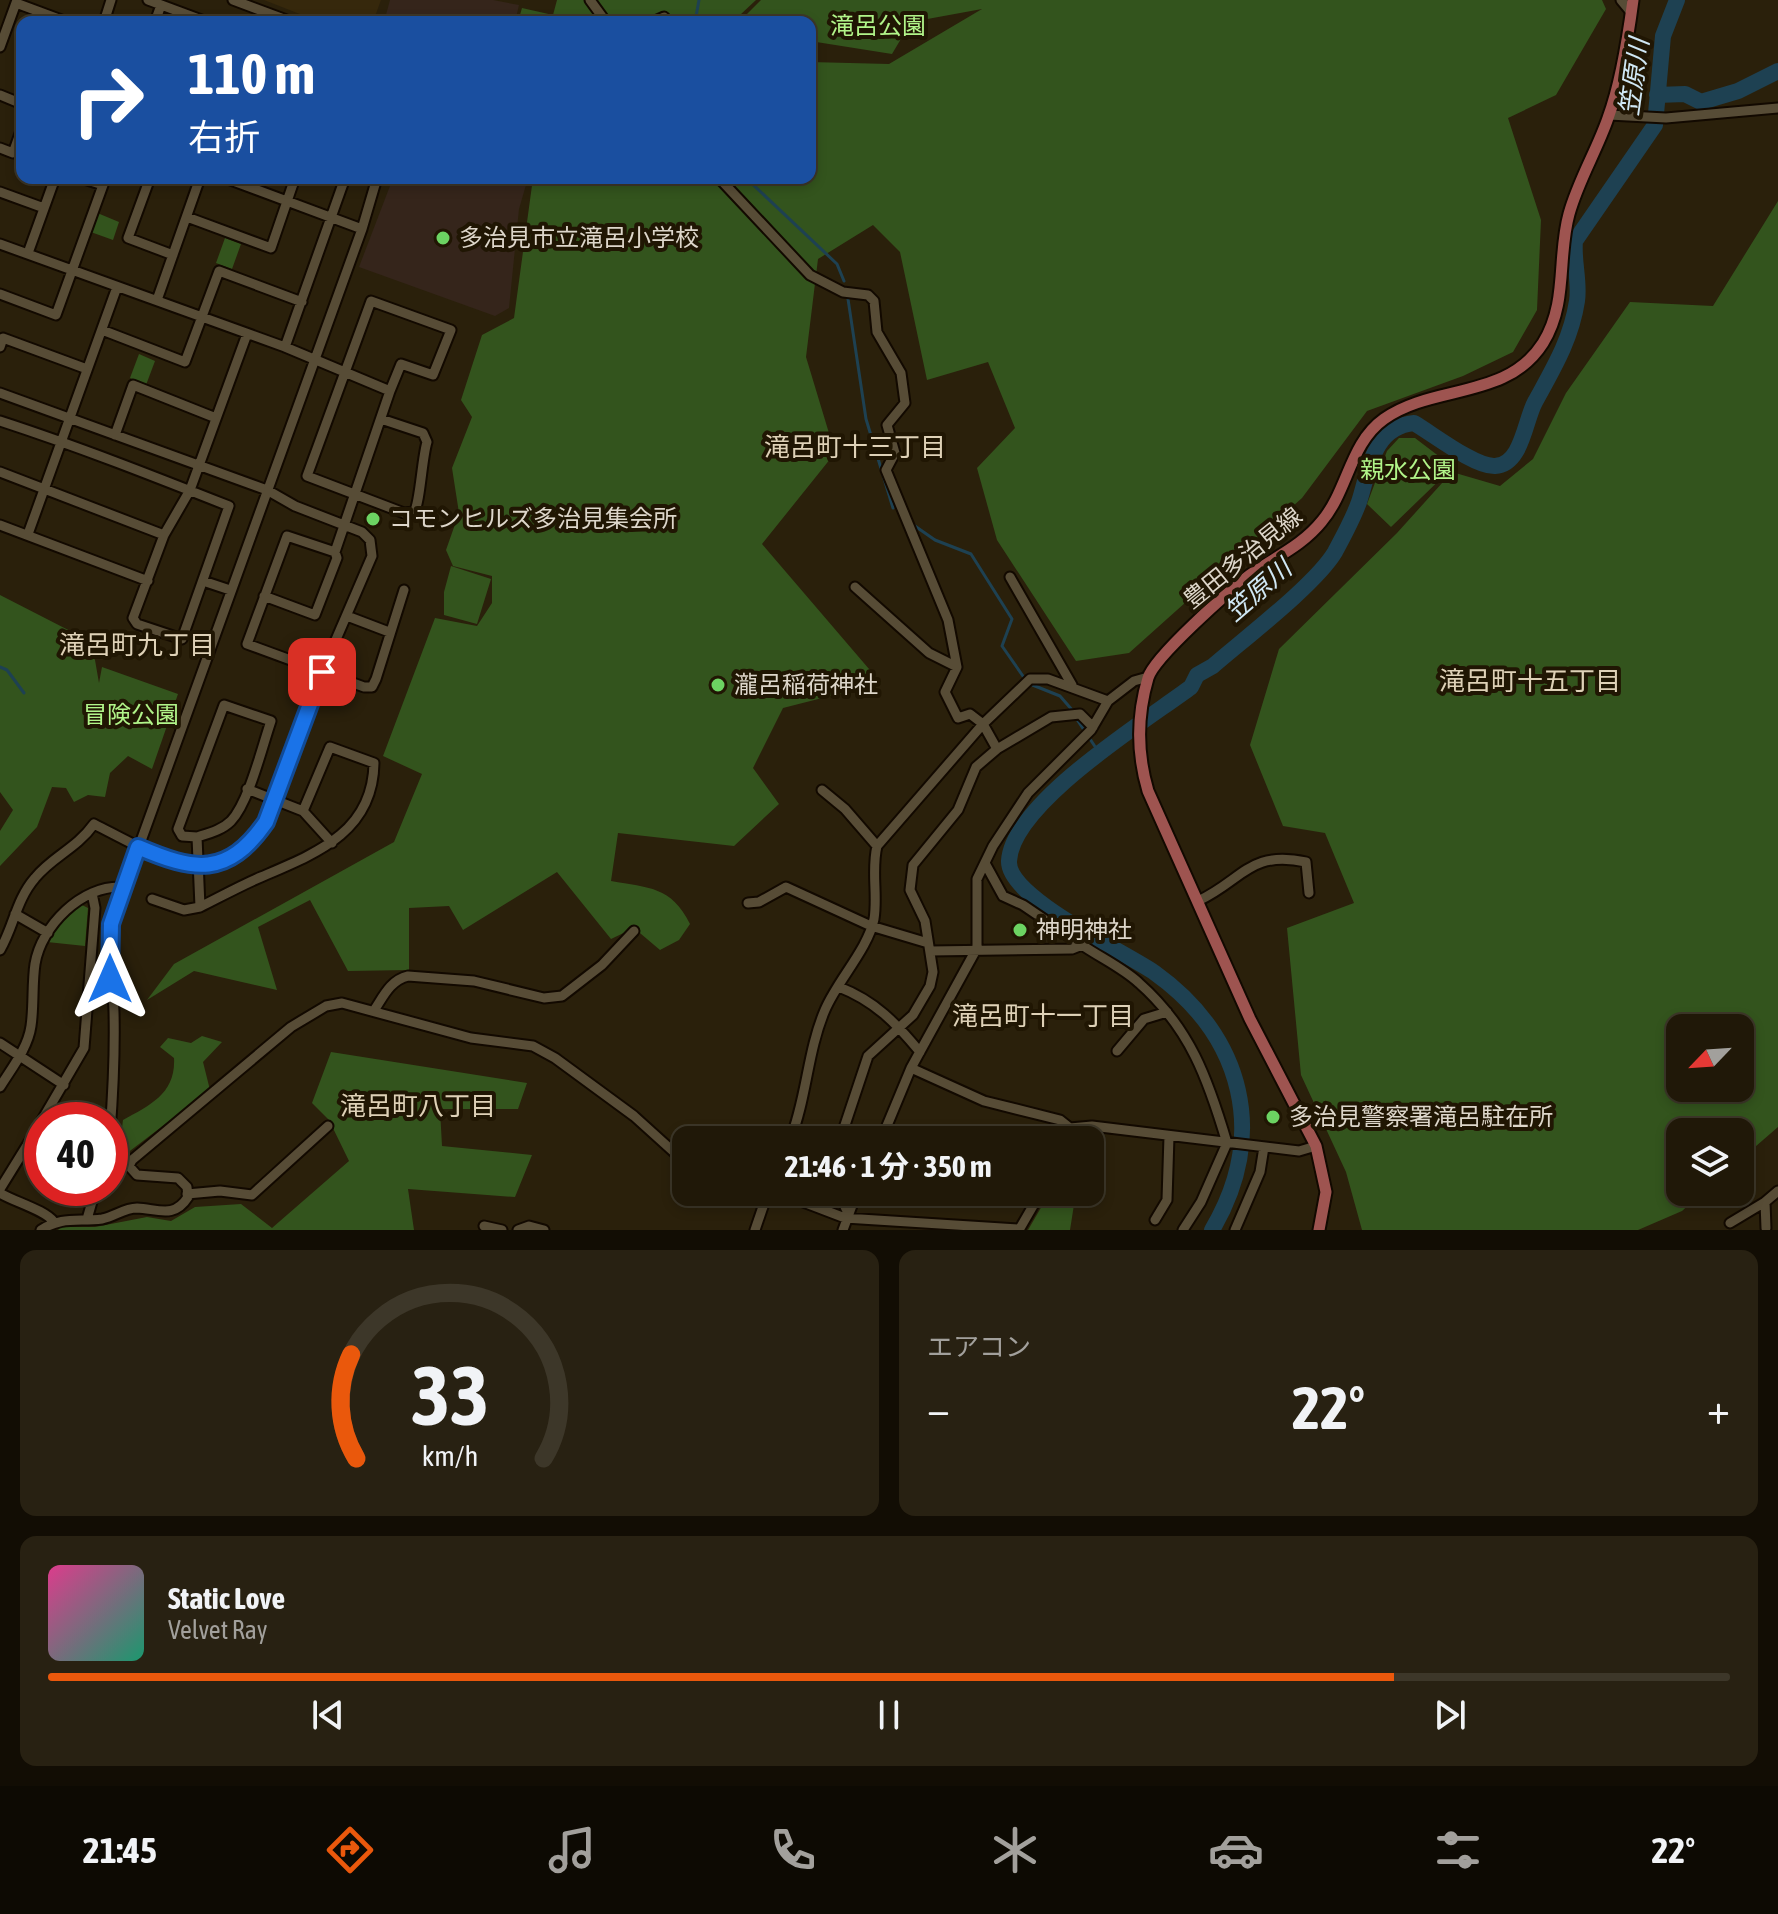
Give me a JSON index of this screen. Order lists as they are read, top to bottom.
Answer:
{
  "streets": {
    "main road": ["豊田多治見線"]
  },
  "districts": [
    "滝呂町十三丁目",
    "滝呂町九丁目",
    "滝呂町十五丁目",
    "滝呂町十一丁目",
    "滝呂町八丁目"
  ],
  "water": ["笠原川"],
  "parks": ["滝呂公園", "親水公園", "冒険公園"],
  "places": [
    "多治見市立滝呂小学校",
    "コモンヒルズ多治見集会所",
    "瀧呂稲荷神社",
    "神明神社",
    "多治見警察署滝呂駐在所"
  ],
  "north": "bottom left",
  "page": {
    "turn": ["110 m", "右折"],
    "limit": "40",
    "trip": "21:46 · 1 分 · 350 m",
    "tile": "エアコン",
    "heat": ["−", "22°", "+"],
    "song": ["Static Love", "Velvet Ray"],
    "tabs": ["21:45", "22°"],
    "gauge": ["33", "km/h"]
  }
}
